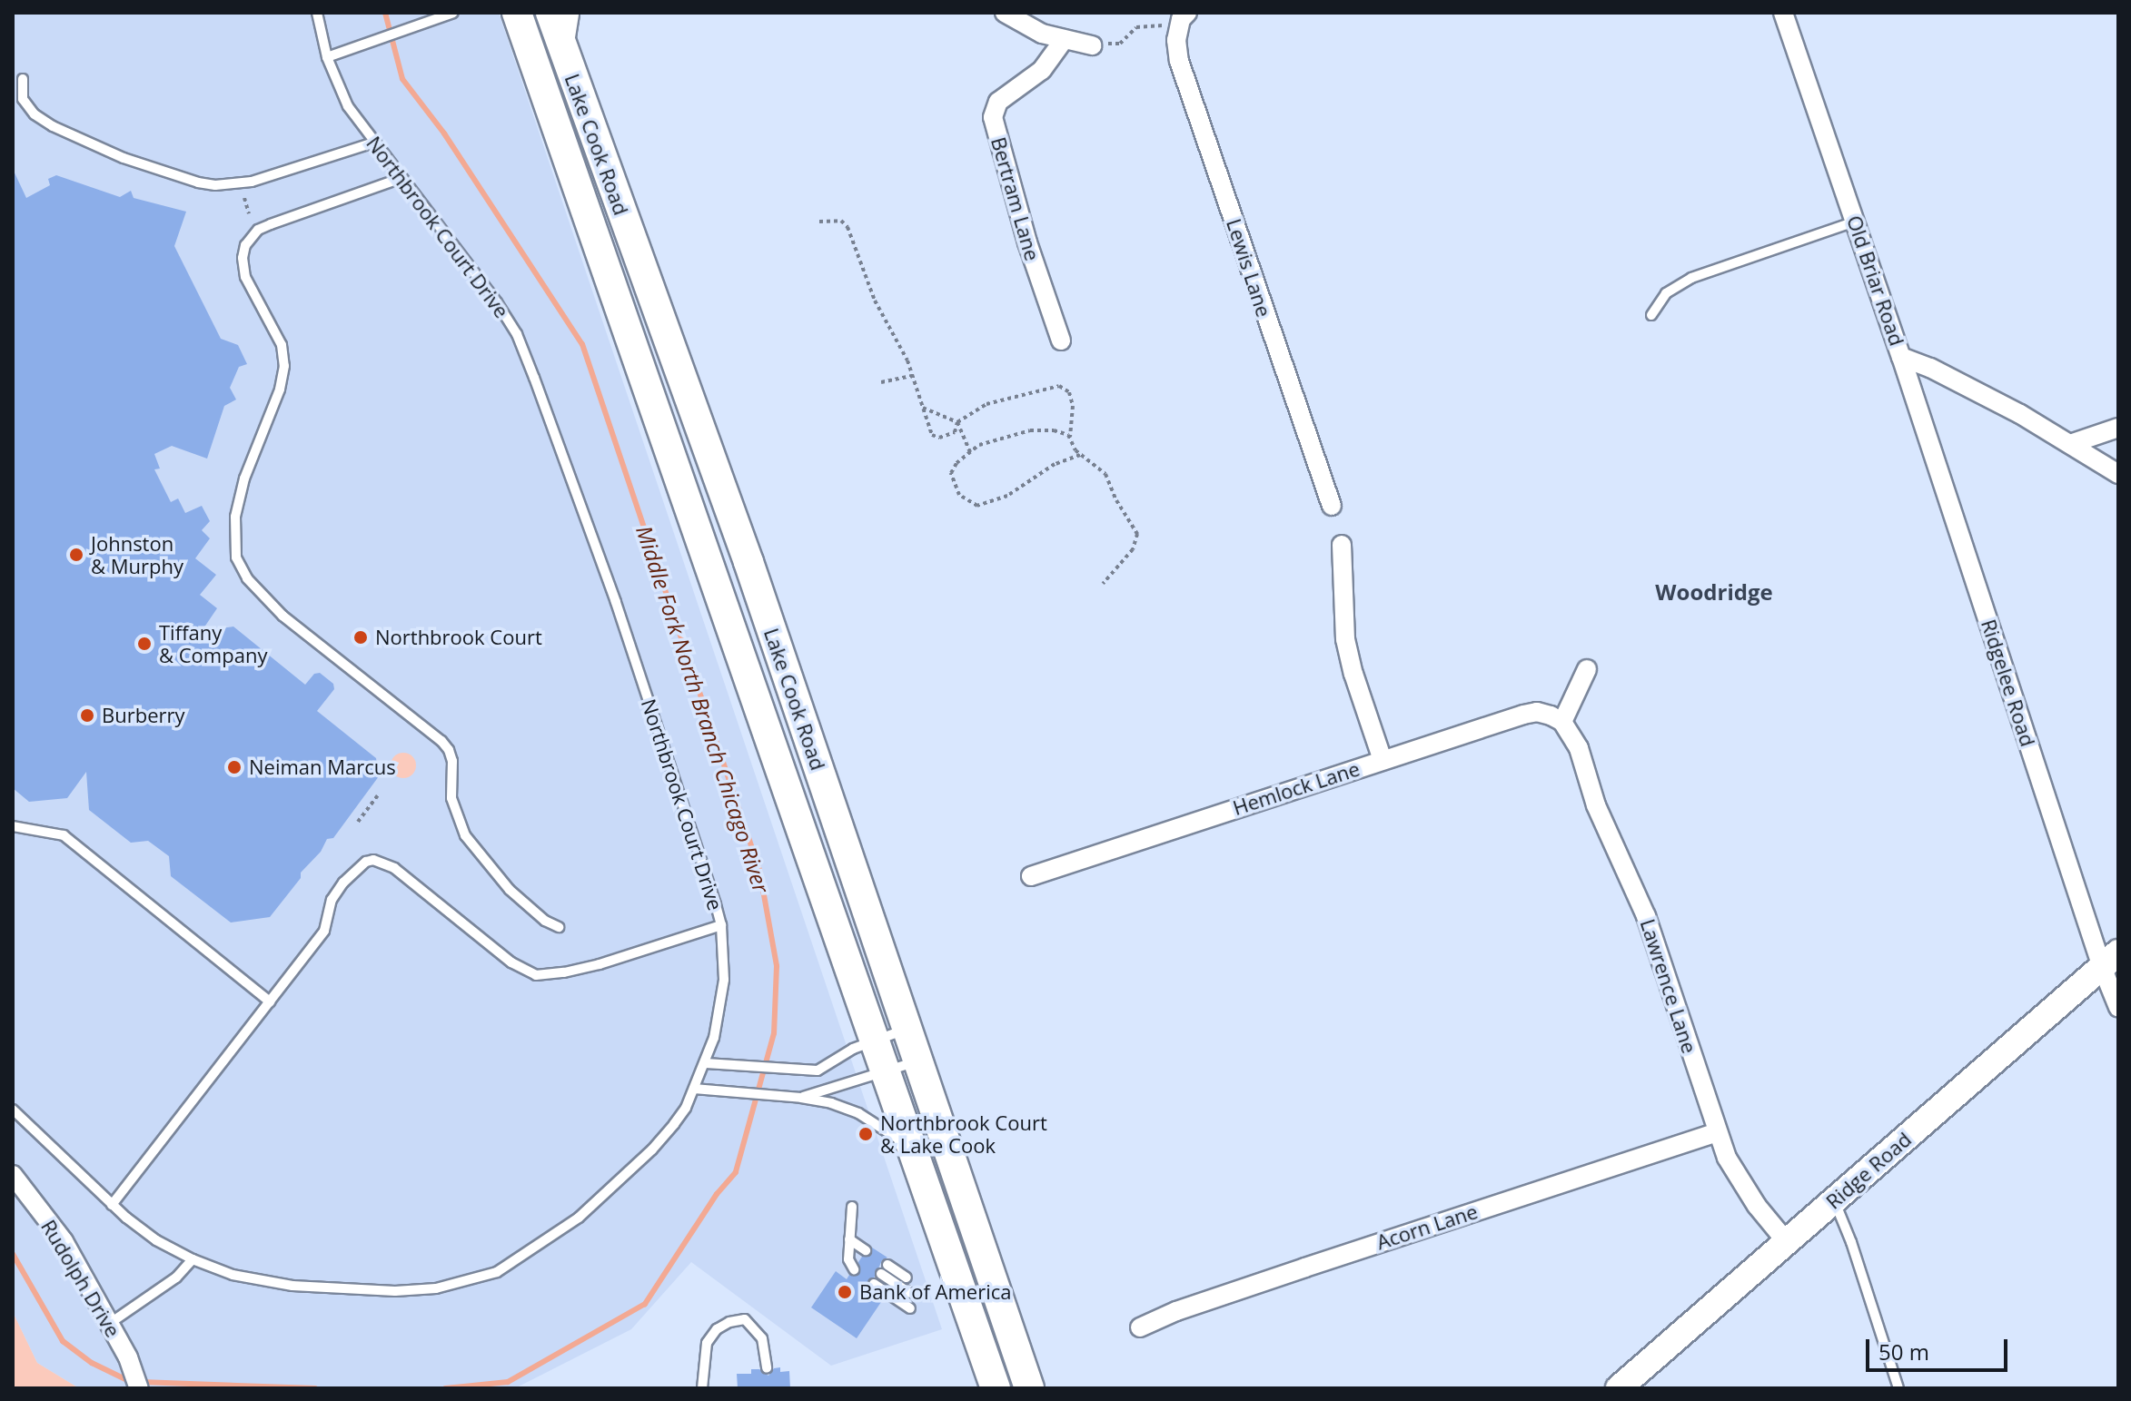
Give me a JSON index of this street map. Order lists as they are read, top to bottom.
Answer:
{
  "streets": {
    "main road": ["Lake Cook Road"],
    "street": [
      "Bertram Lane",
      "Lewis Lane",
      "Old Briar Road",
      "Ridgelee Road",
      "Hemlock Lane",
      "Lawrence Lane",
      "Ridge Road",
      "Acorn Lane",
      "Rudolph Drive"
    ],
    "lane": ["Northbrook Court Drive"]
  },
  "crossings": [
    ["Old Briar Road", "Ridgelee Road"],
    ["Ridgelee Road", "Ridge Road"],
    ["Hemlock Lane", "Lawrence Lane"],
    ["Lawrence Lane", "Ridge Road"],
    ["Lawrence Lane", "Acorn Lane"]
  ],
  "districts": ["Woodridge"],
  "water": ["Middle Fork North Branch Chicago River"],
  "places": [
    "Johnston & Murphy",
    "Northbrook Court",
    "Tiffany & Company",
    "Burberry",
    "Neiman Marcus",
    "Northbrook Court & Lake Cook",
    "Bank of America"
  ],
  "scale_bar": "50 m"
}
